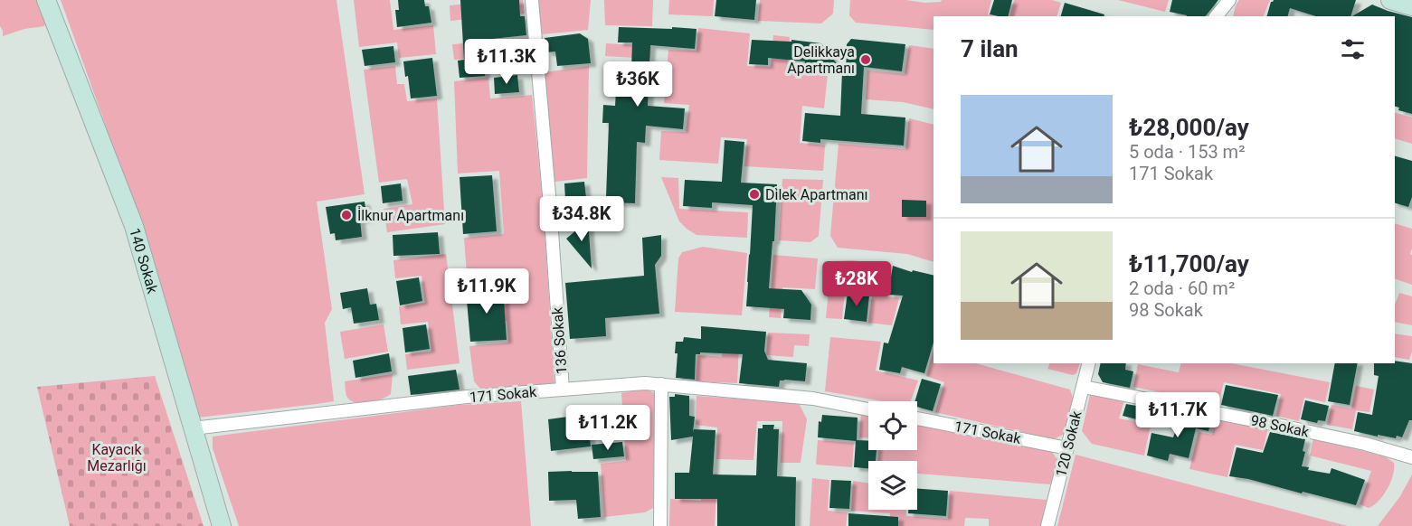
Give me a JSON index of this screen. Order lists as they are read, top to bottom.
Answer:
{
  "streets": {
    "main road": ["140 Sokak"],
    "street": [
      "136 Sokak",
      "171 Sokak",
      "98 Sokak",
      "120 Sokak"
    ]
  },
  "crossings": [
    ["140 Sokak", "171 Sokak"],
    ["136 Sokak", "171 Sokak"],
    ["171 Sokak", "120 Sokak"],
    ["98 Sokak", "120 Sokak"]
  ],
  "parks": ["Kayacık Mezarlığı"],
  "places": ["Delikkaya Apartmanı", "Dilek Apartmanı", "İlknur Apartmanı"],
  "page": {
    "heading": "7 ilan",
    "price": [
      "₺11.3K",
      "₺36K",
      "₺34.8K",
      "₺28K",
      "₺11.9K",
      "₺11.7K",
      "₺11.2K"
    ],
    "list": [
      {
        "name": "₺28,000/ay",
        "note": "5 oda · 153 m² · 171 Sokak"
      },
      {
        "name": "₺11,700/ay",
        "note": "2 oda · 60 m² · 98 Sokak"
      }
    ]
  }
}
